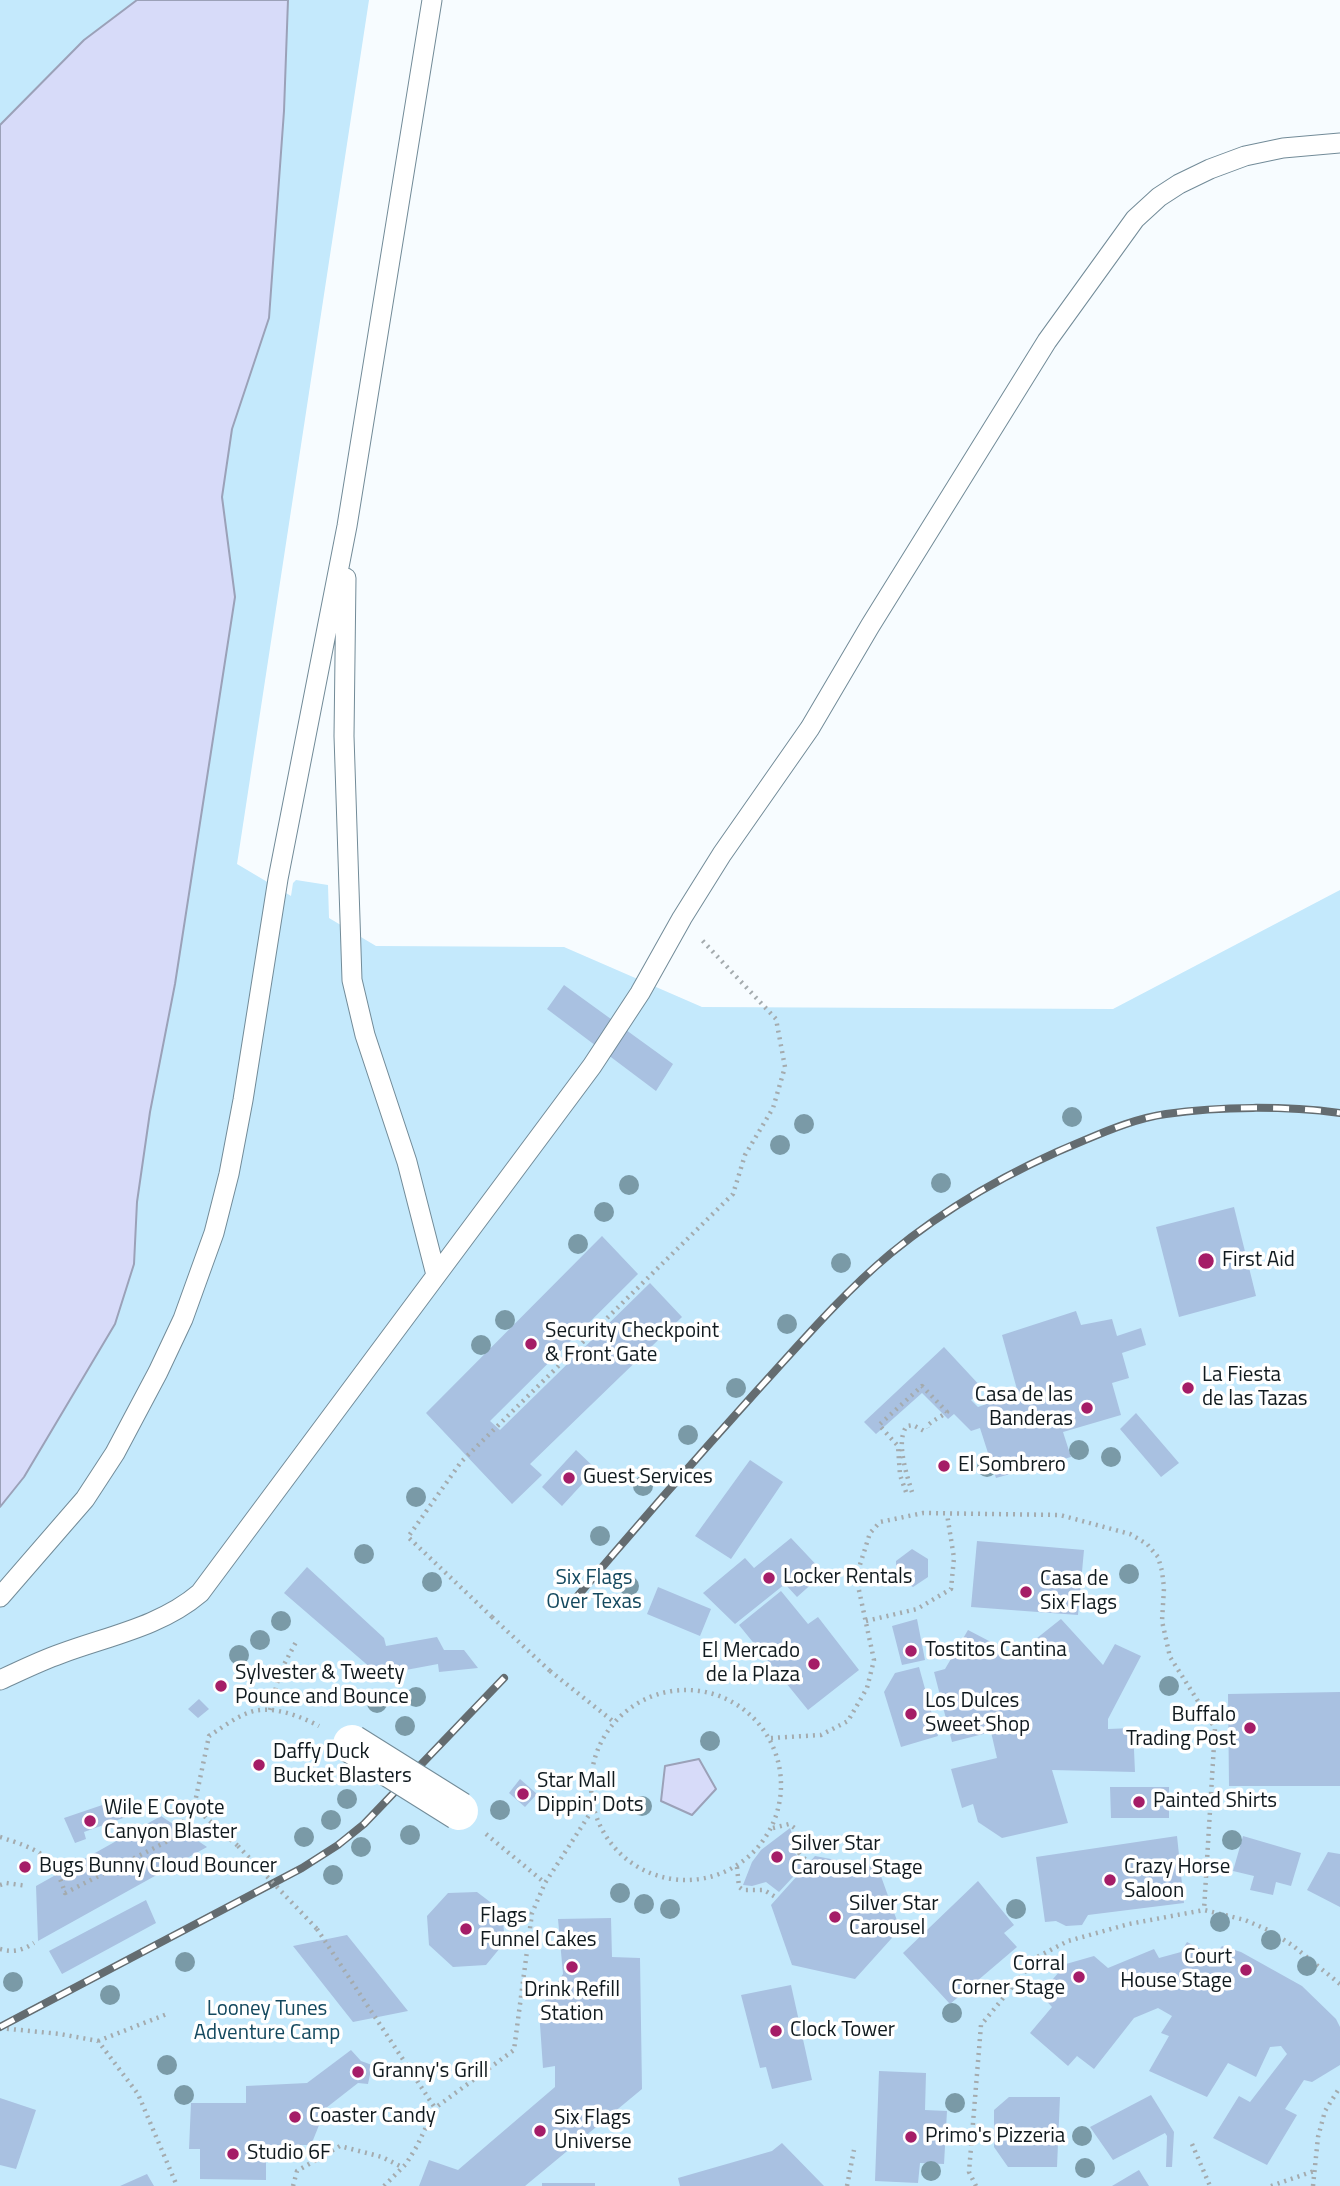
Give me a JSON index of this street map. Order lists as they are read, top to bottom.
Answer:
{
  "parks": ["Six Flags Over Texas", "Looney Tunes Adventure Camp"],
  "places": [
    "First Aid",
    "Security Checkpoint & Front Gate",
    "La Fiesta de las Tazas",
    "Casa de las Banderas",
    "El Sombrero",
    "Guest Services",
    "Locker Rentals",
    "Casa de Six Flags",
    "Tostitos Cantina",
    "El Mercado de la Plaza",
    "Sylvester & Tweety Pounce and Bounce",
    "Los Dulces Sweet Shop",
    "Buffalo Trading Post",
    "Daffy Duck Bucket Blasters",
    "Star Mall Dippin' Dots",
    "Painted Shirts",
    "Wile E Coyote Canyon Blaster",
    "Silver Star Carousel Stage",
    "Bugs Bunny Cloud Bouncer",
    "Crazy Horse Saloon",
    "Silver Star Carousel",
    "Flags Funnel Cakes",
    "Drink Refill Station",
    "Court House Stage",
    "Corral Corner Stage",
    "Clock Tower",
    "Granny's Grill",
    "Coaster Candy",
    "Six Flags Universe",
    "Primo's Pizzeria",
    "Studio 6F"
  ]
}
